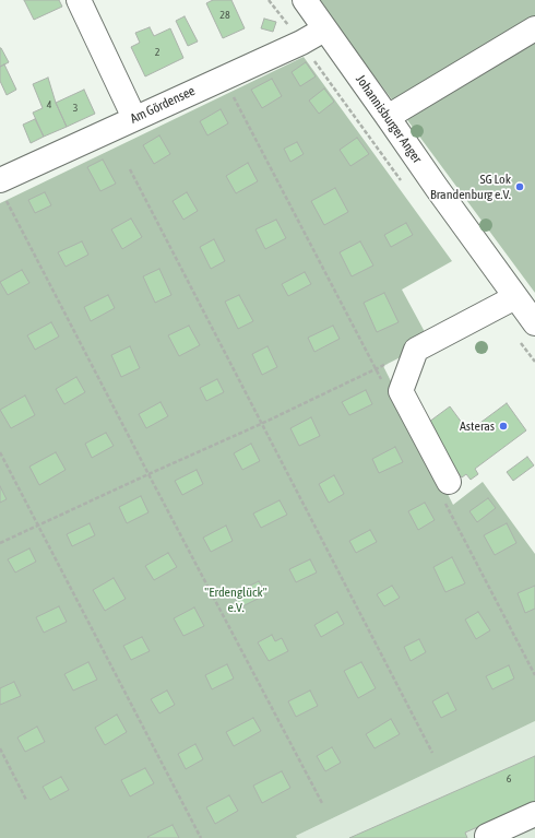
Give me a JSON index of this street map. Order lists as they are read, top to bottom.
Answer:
{
  "streets": {
    "street": ["Am Gördensee", "Johannisburger Anger"]
  },
  "crossings": [
    ["Am Gördensee", "Johannisburger Anger"]
  ],
  "parks": ["\"Erdenglück\" e.V."],
  "places": ["SG Lok Brandenburg e.V.", "Asteras"],
  "house_numbers": [
    "28",
    "2",
    "4",
    "3",
    "6"
  ]
}
